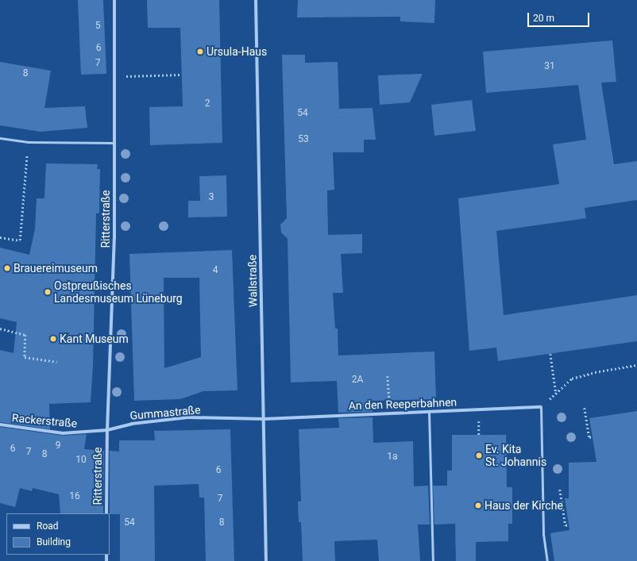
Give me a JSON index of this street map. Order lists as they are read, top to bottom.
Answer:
{
  "streets": {
    "street": [
      "Ritterstraße",
      "Wallstraße",
      "An den Reeperbahnen",
      "Gummastraße",
      "Rackerstraße"
    ]
  },
  "crossings": [
    ["Ritterstraße", "Gummastraße"],
    ["Ritterstraße", "Rackerstraße"],
    ["Wallstraße", "An den Reeperbahnen"],
    ["Wallstraße", "Gummastraße"],
    ["An den Reeperbahnen", "Gummastraße"],
    ["Gummastraße", "Rackerstraße"]
  ],
  "places": [
    "Ursula-Haus",
    "Brauereimuseum",
    "Ostpreußisches Landesmuseum Lüneburg",
    "Kant Museum",
    "Ev. Kita St. Johannis",
    "Haus der Kirche"
  ],
  "house_numbers": [
    "5",
    "6",
    "7",
    "31",
    "8",
    "2",
    "54",
    "53",
    "3",
    "4",
    "2A",
    "9",
    "6",
    "7",
    "8",
    "1a",
    "10",
    "6",
    "16",
    "7",
    "54",
    "8"
  ],
  "legend": ["Road", "Building"],
  "scale_bar": "20 m"
}
